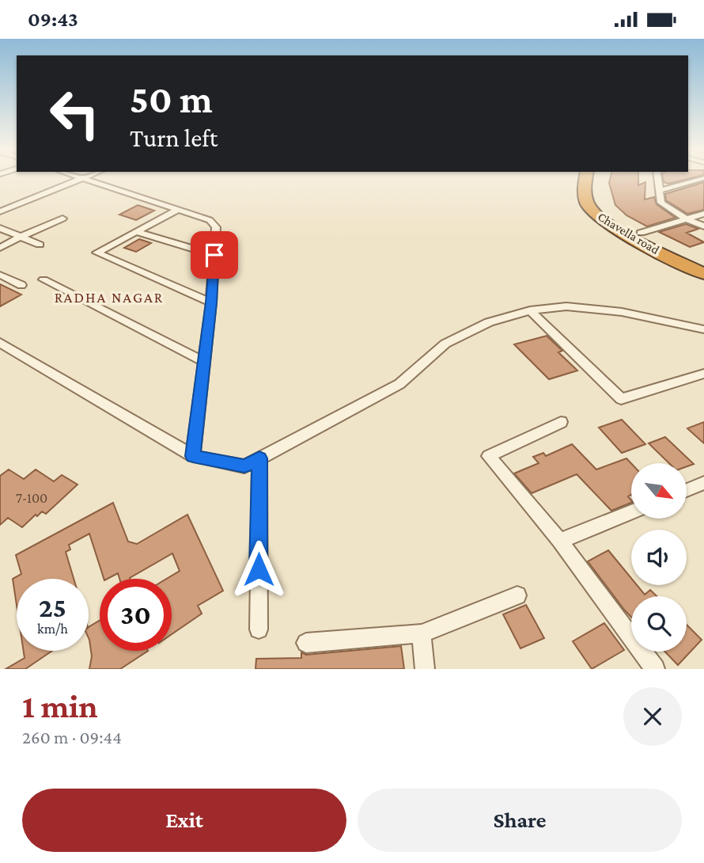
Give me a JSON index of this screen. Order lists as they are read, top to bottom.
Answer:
{
  "streets": {
    "highway": ["Chavella road"]
  },
  "districts": ["RADHA NAGAR"],
  "house_numbers": ["7-100"],
  "north": "bottom right",
  "page": {
    "status": "09:43",
    "turn": ["50 m", "Turn left"],
    "speed": "25 km/h",
    "limit": "30",
    "heading": ["1 min", "260 m · 09:44"],
    "buttons": ["Exit", "Share"]
  }
}
